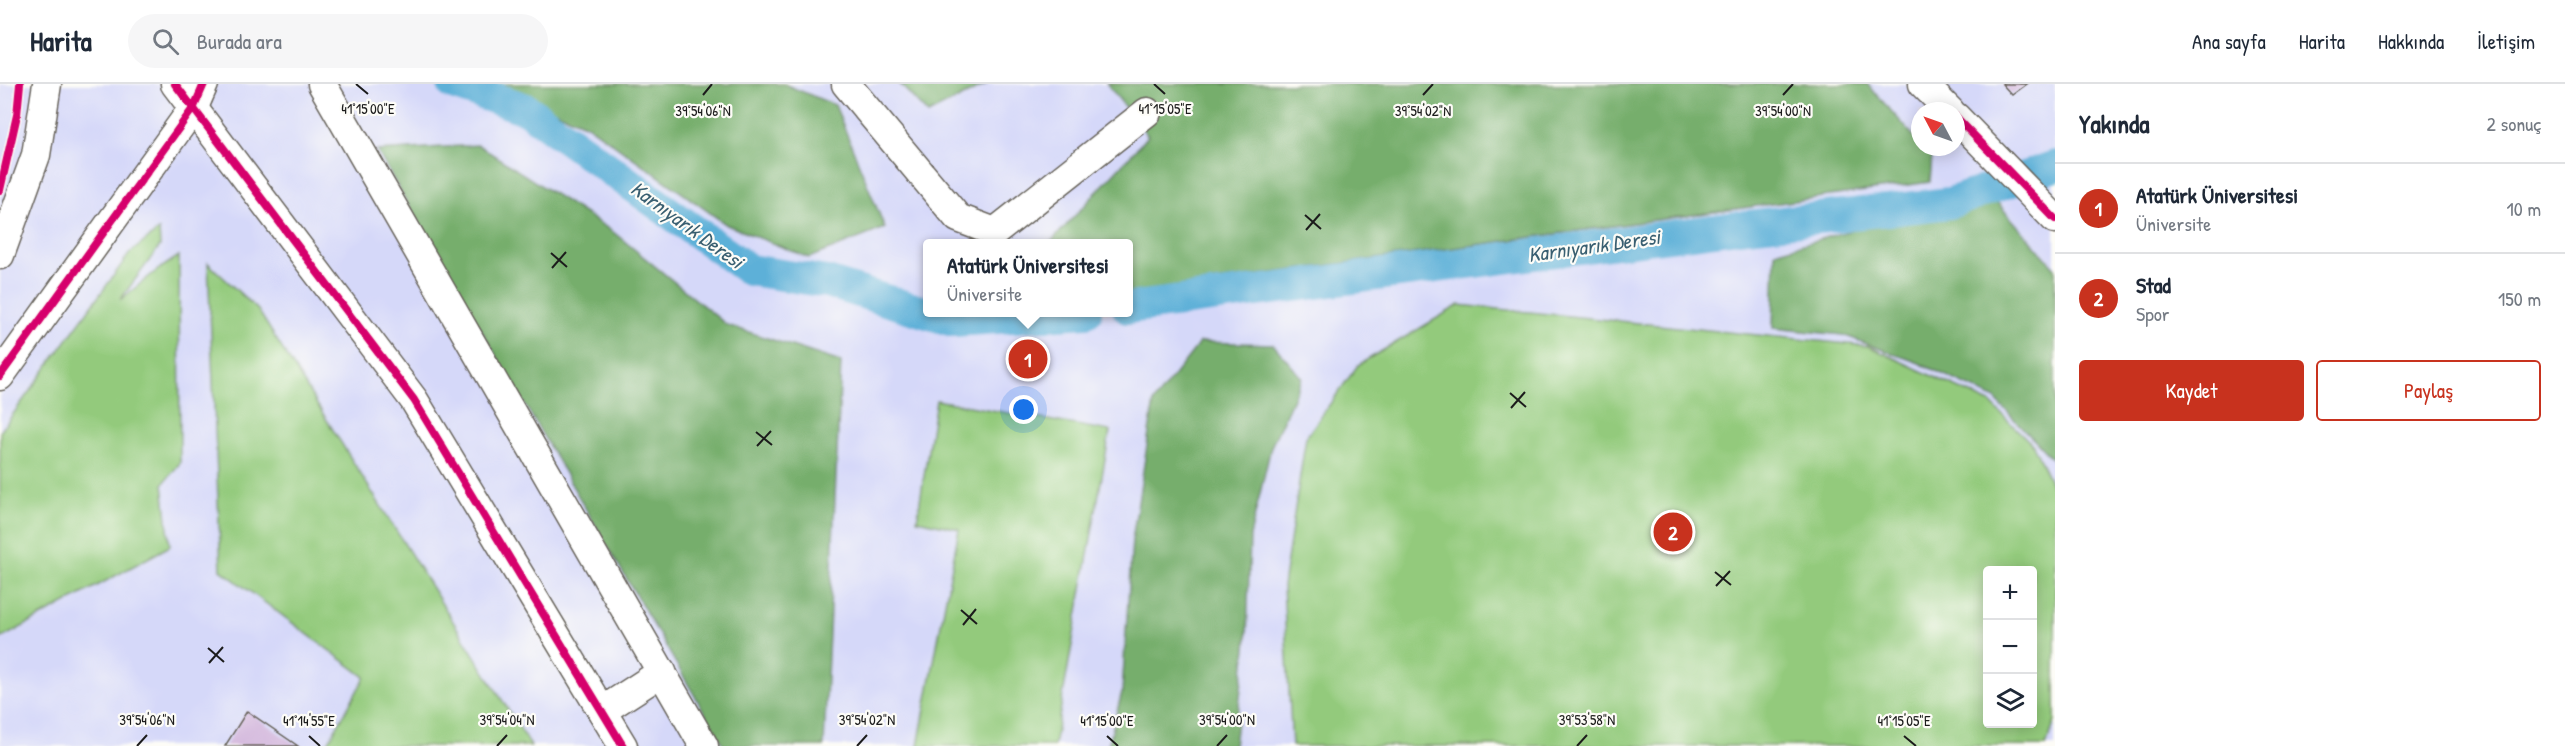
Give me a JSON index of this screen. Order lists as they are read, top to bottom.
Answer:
{
  "water": ["Karnıyarık Deresi"],
  "north": "top left",
  "page": {
    "header": "Harita",
    "search": "Burada ara",
    "nav": [
      "Ana sayfa",
      "Harita",
      "Hakkında",
      "İletişim"
    ],
    "heading": ["Yakında", "2 sonuç"],
    "list": [
      {
        "mark": "1",
        "name": "Atatürk Üniversitesi",
        "note": "Üniversite",
        "value": "10 m"
      },
      {
        "mark": "2",
        "name": "Stad",
        "note": "Spor",
        "value": "150 m"
      }
    ],
    "popup": ["Atatürk Üniversitesi", "Üniversite"],
    "pins": ["1", "2"],
    "buttons": ["Kaydet", "Paylaş"],
    "map_buttons": ["+", "−"]
  },
  "coordinates": [
    "41°15'00\"E",
    "41°15'05\"E",
    "39°54'06\"N",
    "39°54'02\"N",
    "39°54'00\"N",
    "39°54'04\"N",
    "39°53'58\"N",
    "41°14'55\"E"
  ]
}
